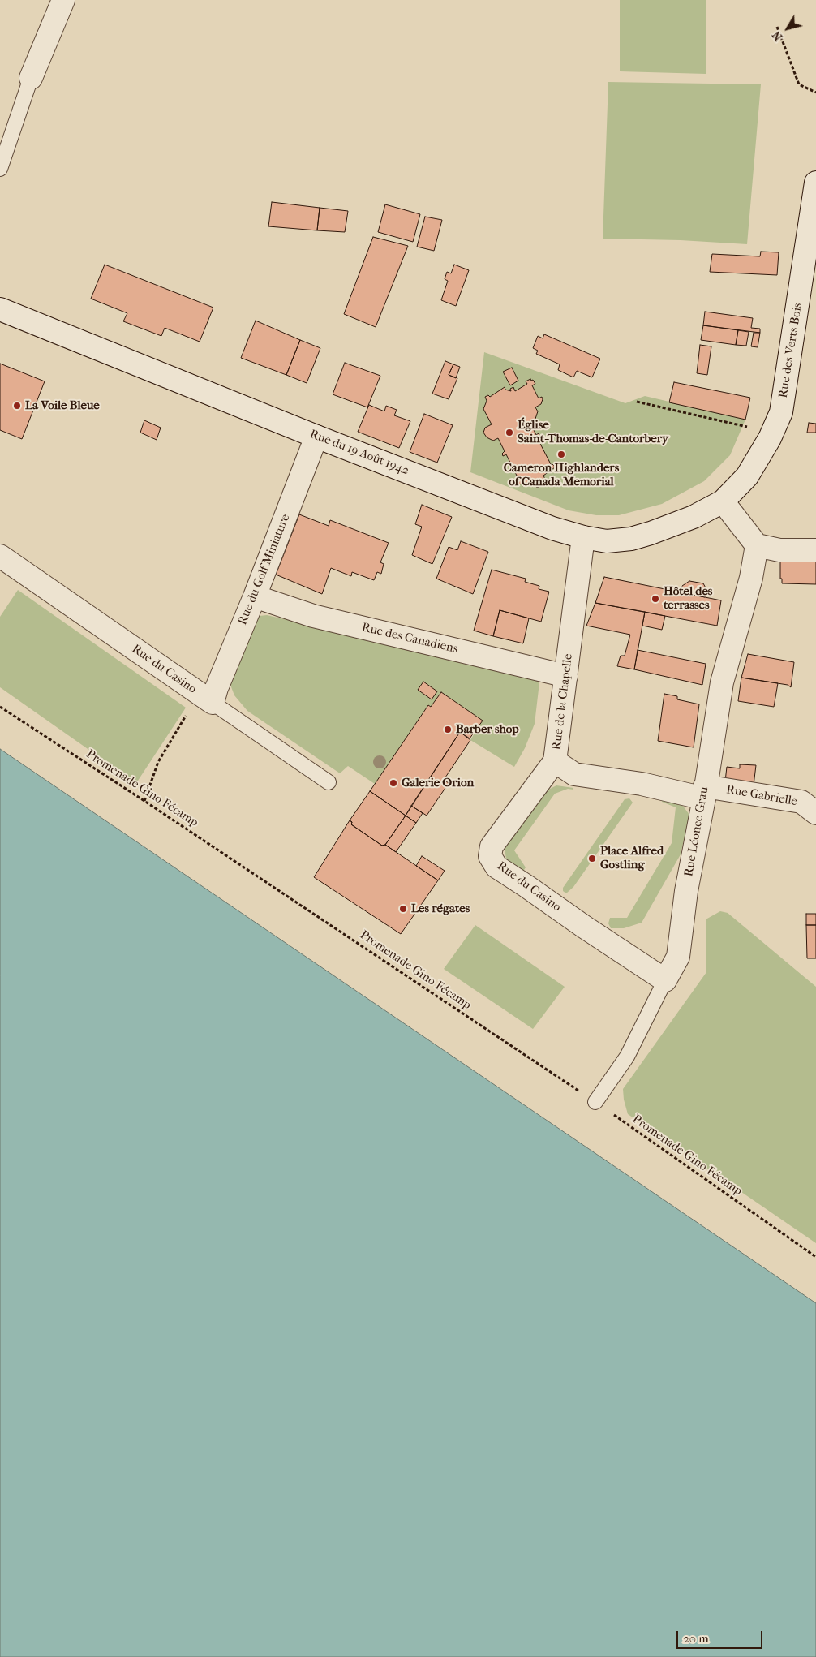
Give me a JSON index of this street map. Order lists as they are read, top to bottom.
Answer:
{
  "streets": {
    "street": [
      "Rue des Verts Bois",
      "Rue du 19 Août 1942",
      "Rue du Golf Miniature",
      "Rue des Canadiens",
      "Rue du Casino",
      "Rue de la Chapelle",
      "Rue Gabrielle",
      "Rue Léonce Grau"
    ],
    "path": ["Promenade Gino Fécamp"]
  },
  "crossings": [
    ["Rue des Verts Bois", "Rue du 19 Août 1942"],
    ["Rue du 19 Août 1942", "Rue du Golf Miniature"],
    ["Rue du 19 Août 1942", "Rue de la Chapelle"],
    ["Rue du Golf Miniature", "Rue des Canadiens"],
    ["Rue du Golf Miniature", "Rue du Casino"],
    ["Rue des Canadiens", "Rue de la Chapelle"],
    ["Rue du Casino", "Rue de la Chapelle"],
    ["Rue du Casino", "Rue Léonce Grau"],
    ["Rue de la Chapelle", "Rue Gabrielle"],
    ["Rue de la Chapelle", "Rue Léonce Grau"],
    ["Promenade Gino Fécamp", "Rue Léonce Grau"],
    ["Rue Gabrielle", "Rue Léonce Grau"]
  ],
  "places": [
    "La Voile Bleue",
    "Église Saint-Thomas-de-Cantorbery",
    "Cameron Highlanders of Canada Memorial",
    "Hôtel des terrasses",
    "Barber shop",
    "Galerie Orion",
    "Place Alfred Gostling",
    "Les régates"
  ],
  "scale_bar": "20 m",
  "north": "bottom left"
}
